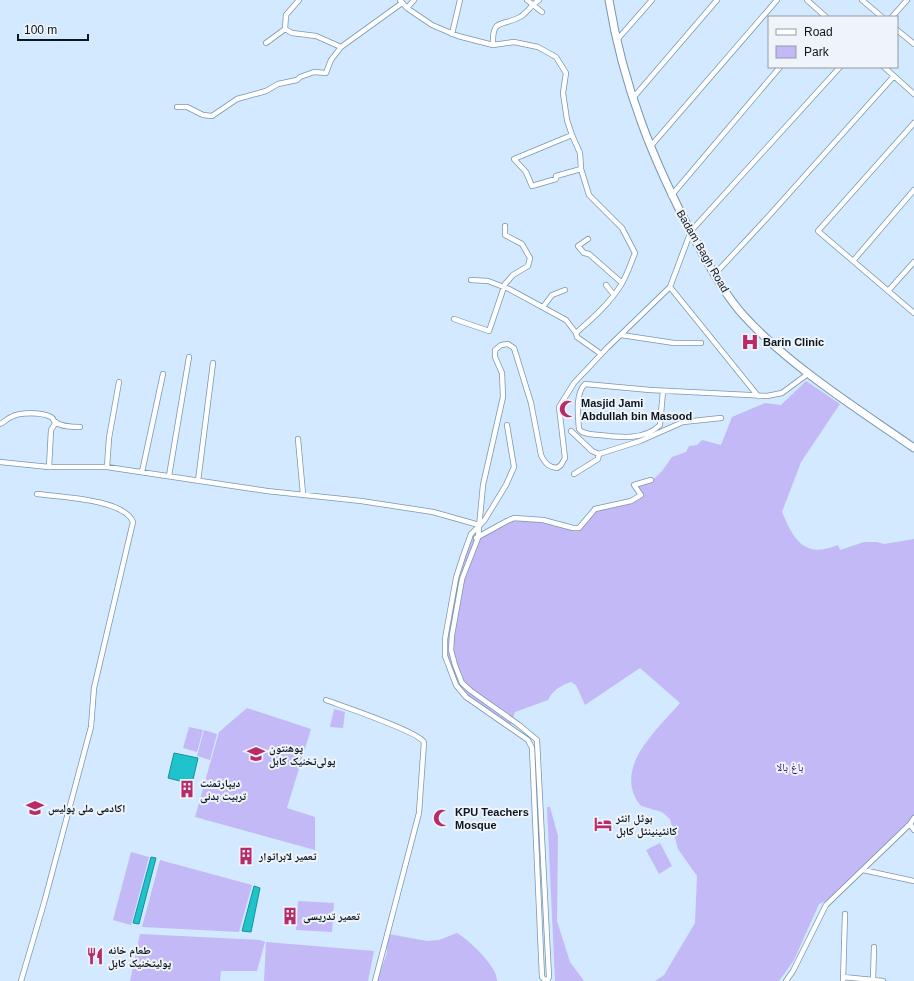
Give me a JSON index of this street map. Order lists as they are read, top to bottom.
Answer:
{
  "streets": {
    "main road": ["Badam Bagh Road"]
  },
  "parks": ["باغ بالا"],
  "places": {
    "hospital": ["Barin Clinic"],
    "mosque": ["Masjid Jami Abdullah bin Masood", "KPU Teachers Mosque"],
    "school or university": ["پوهنتون پولی‌تخنیک کابل", "اکادمی ملی پولیس"],
    "building": ["دیپارتمنت تربیت بدنی", "تعمیر لابراتوار", "تعمیر تدریسی"],
    "hotel": ["ہوٹل انٹر کانٹینینٹل کابل"],
    "restaurant": ["طعام خانه پولیتخنیک کابل"]
  },
  "legend": ["Road", "Park"],
  "scale_bar": "100 m"
}
